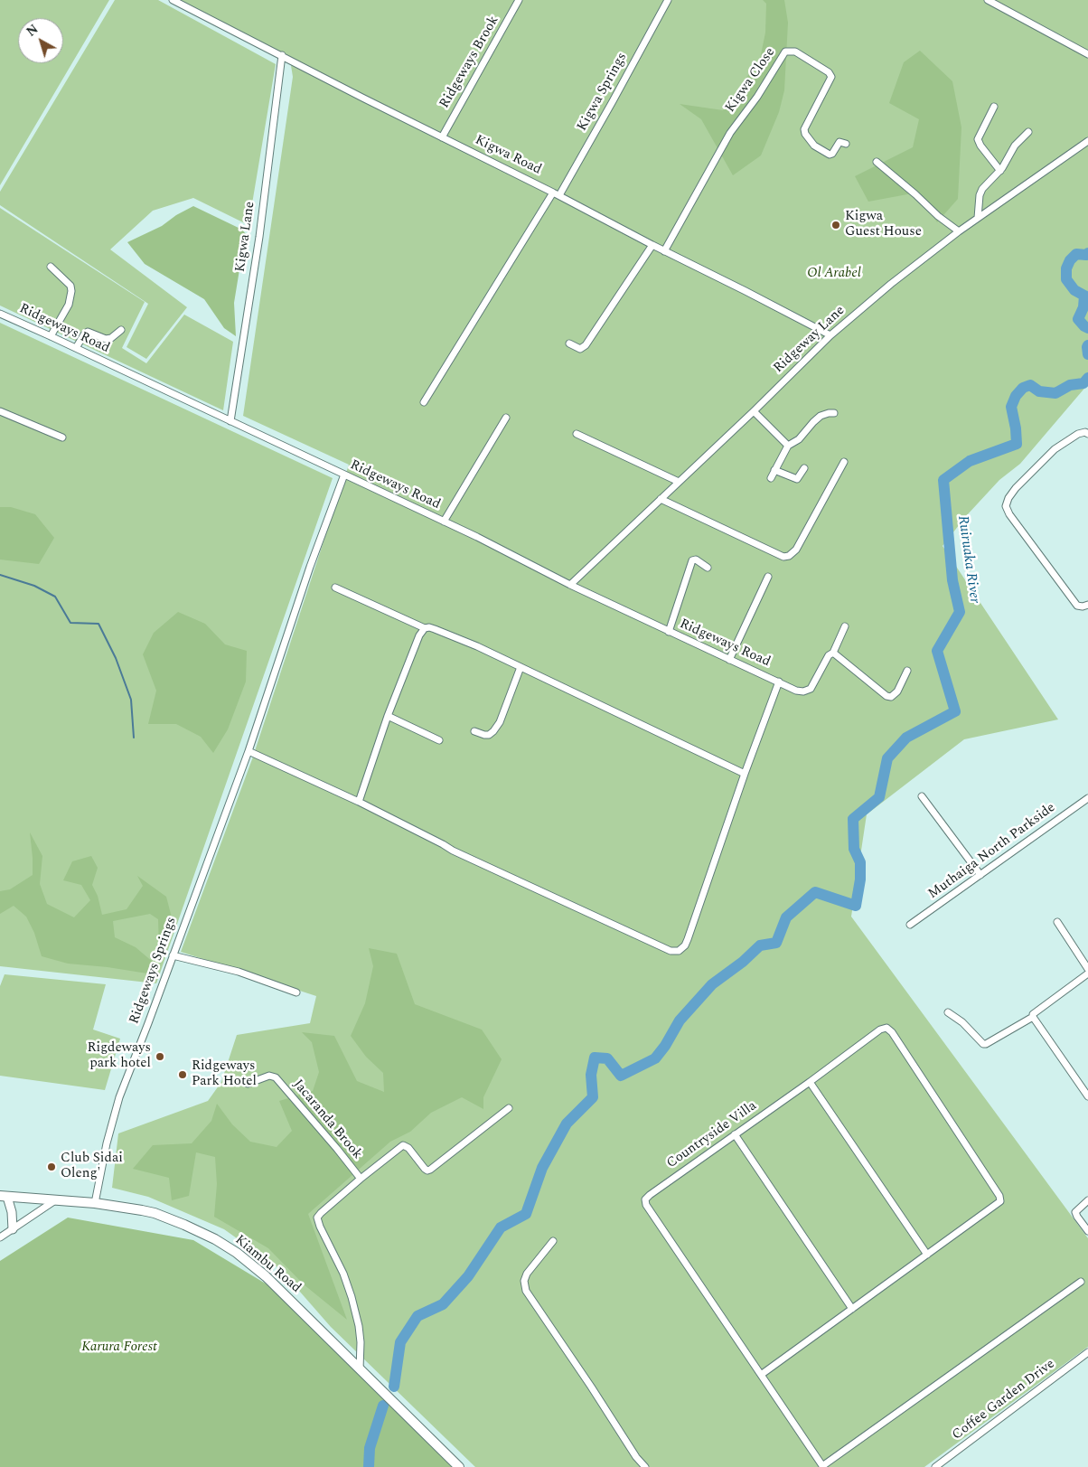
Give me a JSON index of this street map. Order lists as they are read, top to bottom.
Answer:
{
  "streets": {
    "highway": ["Kiambu Road"],
    "street": [
      "Ridgeways Brook",
      "Kigwa Close",
      "Kigwa Springs",
      "Kigwa Road",
      "Kigwa Lane",
      "Ridgeways Road",
      "Ridgeway Lane",
      "Muthaiga North Parkside",
      "Ridgeways Springs",
      "Jacaranda Brook",
      "Countryside Villa",
      "Coffee Garden Drive"
    ]
  },
  "crossings": [
    ["Ridgeways Brook", "Kigwa Road"],
    ["Kigwa Close", "Kigwa Road"],
    ["Kigwa Springs", "Kigwa Road"],
    ["Kigwa Road", "Kigwa Lane"],
    ["Kigwa Road", "Ridgeway Lane"],
    ["Kigwa Lane", "Ridgeways Road"],
    ["Ridgeways Road", "Ridgeway Lane"],
    ["Ridgeways Road", "Ridgeways Springs"],
    ["Ridgeways Springs", "Kiambu Road"],
    ["Jacaranda Brook", "Kiambu Road"]
  ],
  "water": ["Ruiruaka River"],
  "parks": ["Ol Arabel", "Karura Forest"],
  "places": [
    "Kigwa Guest House",
    "Rigdeways park hotel",
    "Ridgeways Park Hotel",
    "Club Sidai Oleng'"
  ],
  "north": "top left"
}
